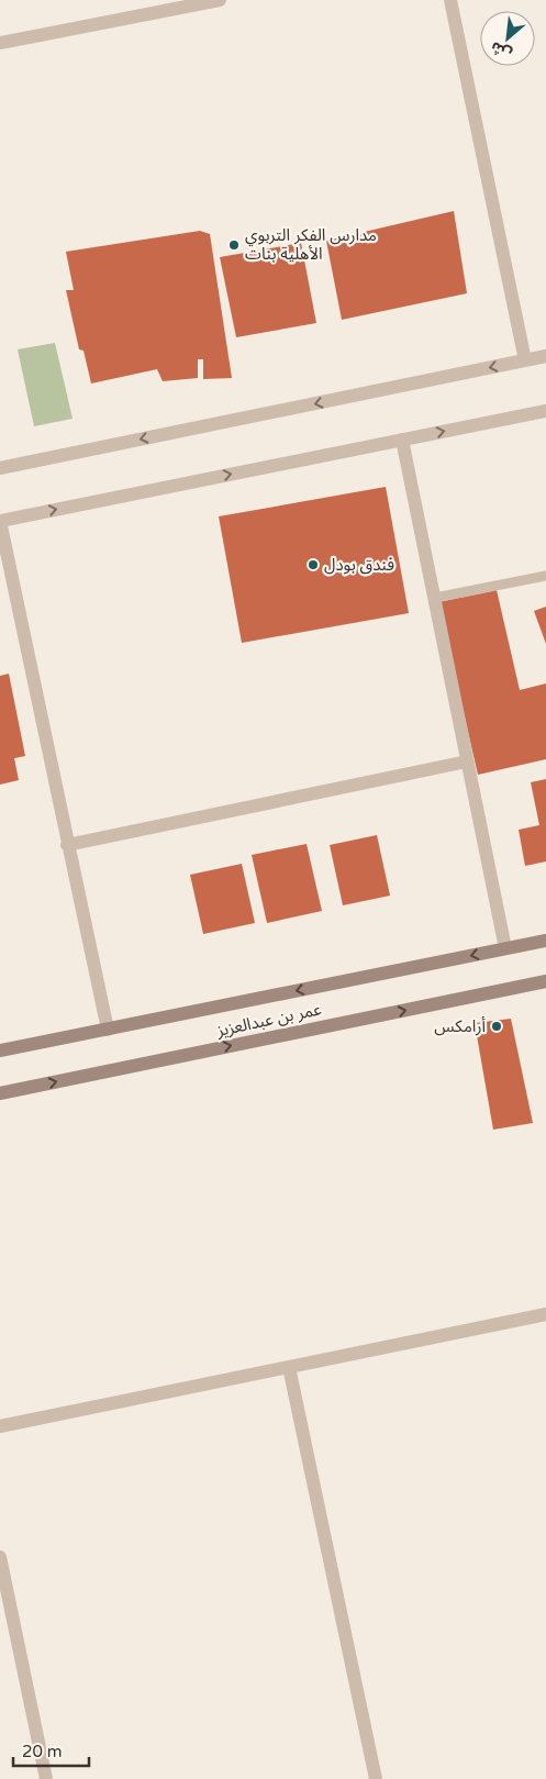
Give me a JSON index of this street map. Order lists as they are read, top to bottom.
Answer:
{
  "streets": {
    "street": ["عمر بن عبدالعزيز"]
  },
  "places": ["مدارس الفكر التربوي الأهلية بنات", "فندق بودل", "أرامكس"],
  "scale_bar": "20 m",
  "north": "bottom left"
}
